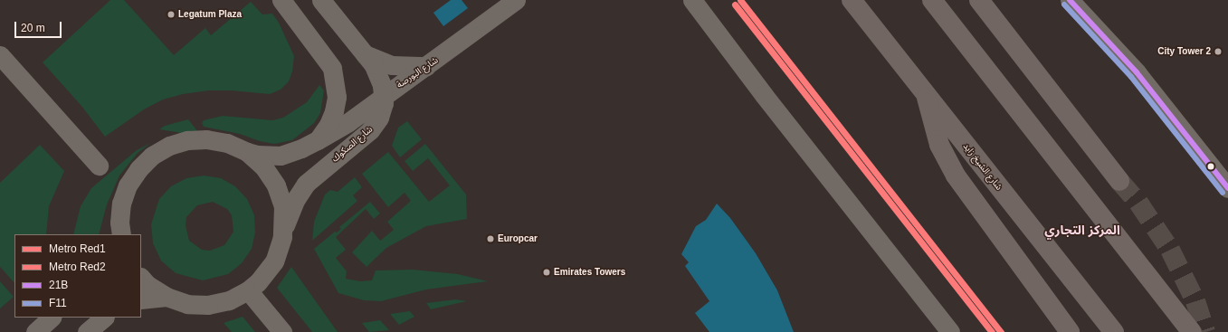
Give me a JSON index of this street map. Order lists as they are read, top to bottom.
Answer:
{
  "streets": {
    "highway": ["شارع الشيخ زايد"],
    "street": ["شارع البورصة", "شارع الصكوك"]
  },
  "crossings": [
    ["شارع البورصة", "شارع الصكوك"]
  ],
  "districts": ["المركز التجاري"],
  "places": [
    "Legatum Plaza",
    "City Tower 2",
    "Europcar",
    "Emirates Towers"
  ],
  "lines": [
    "metro line Red1",
    "transit line 21B",
    "metro line Red2",
    "transit line F11"
  ],
  "legend": [
    "Metro Red1",
    "Metro Red2",
    "21B",
    "F11"
  ],
  "scale_bar": "20 m"
}
